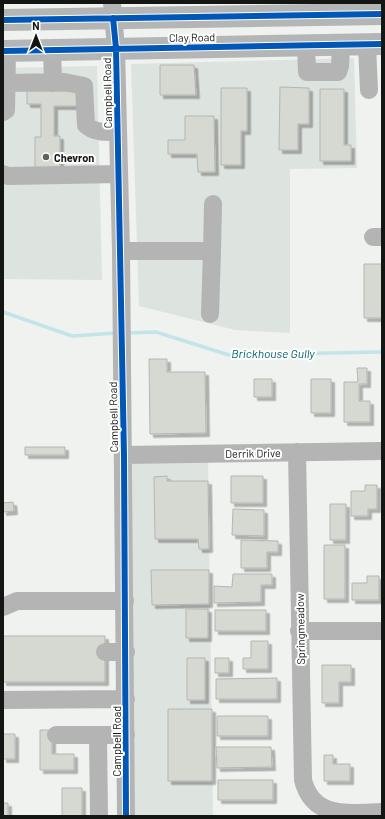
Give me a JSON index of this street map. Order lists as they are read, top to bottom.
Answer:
{
  "streets": {
    "main road": ["Clay Road"],
    "street": ["Campbell Road", "Derrik Drive", "Springmeadow"]
  },
  "crossings": [
    ["Clay Road", "Campbell Road"],
    ["Campbell Road", "Derrik Drive"],
    ["Derrik Drive", "Springmeadow"]
  ],
  "water": ["Brickhouse Gully"],
  "places": ["Chevron"],
  "north": "top"
}
